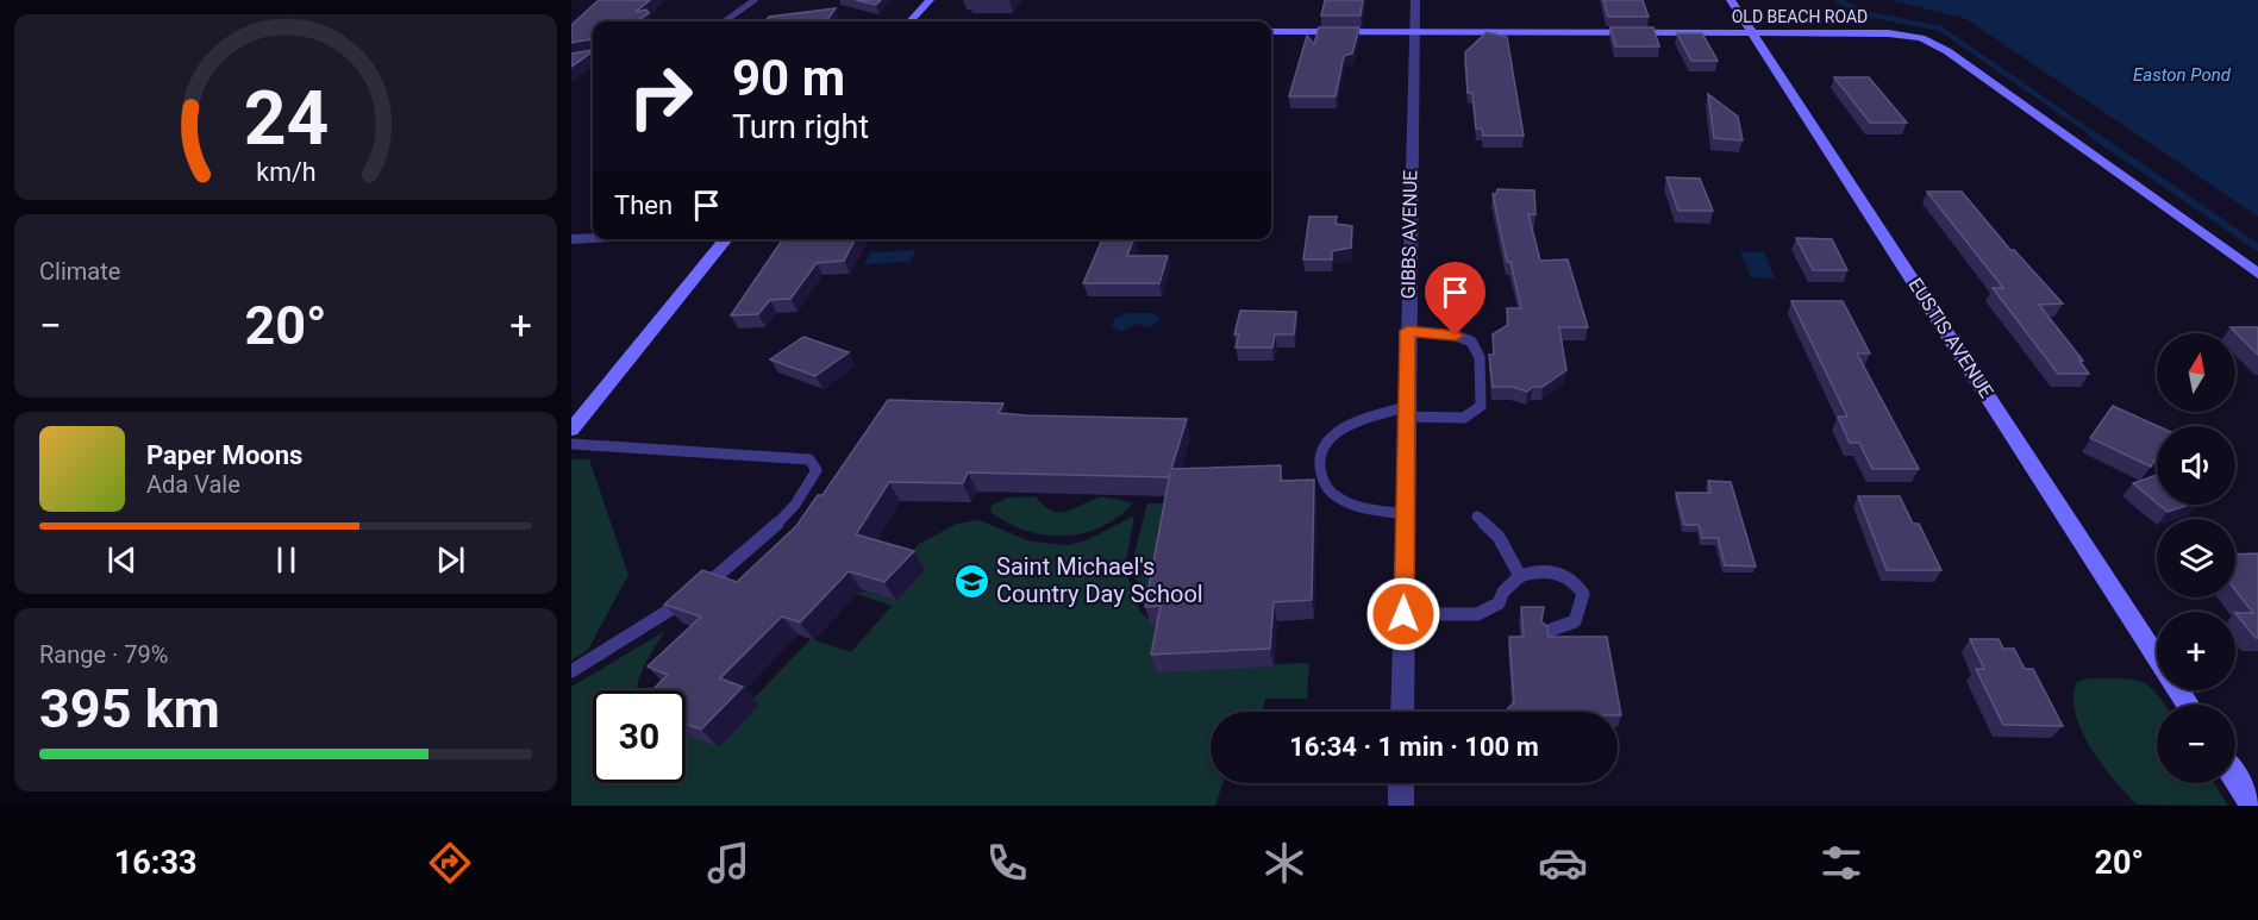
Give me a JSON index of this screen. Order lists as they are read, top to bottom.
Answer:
{
  "streets": {
    "street": ["OLD BEACH ROAD", "GIBBS AVENUE", "EUSTIS AVENUE"]
  },
  "crossings": [
    ["OLD BEACH ROAD", "GIBBS AVENUE"],
    ["OLD BEACH ROAD", "EUSTIS AVENUE"]
  ],
  "water": ["Easton Pond"],
  "places": {
    "school or university": ["Saint Michael's Country Day School"]
  },
  "north": "top",
  "page": {
    "turn": ["90 m", "Turn right"],
    "then": "Then",
    "tile": [
      "Climate",
      ["Range · 79%", "395 km"]
    ],
    "heat": ["−", "20°", "+"],
    "map_buttons": ["+", "−"],
    "song": ["Paper Moons", "Ada Vale"],
    "limit": "30",
    "trip": "16:34 · 1 min · 100 m",
    "tabs": ["16:33", "20°"],
    "gauge": ["24", "km/h"]
  }
}
